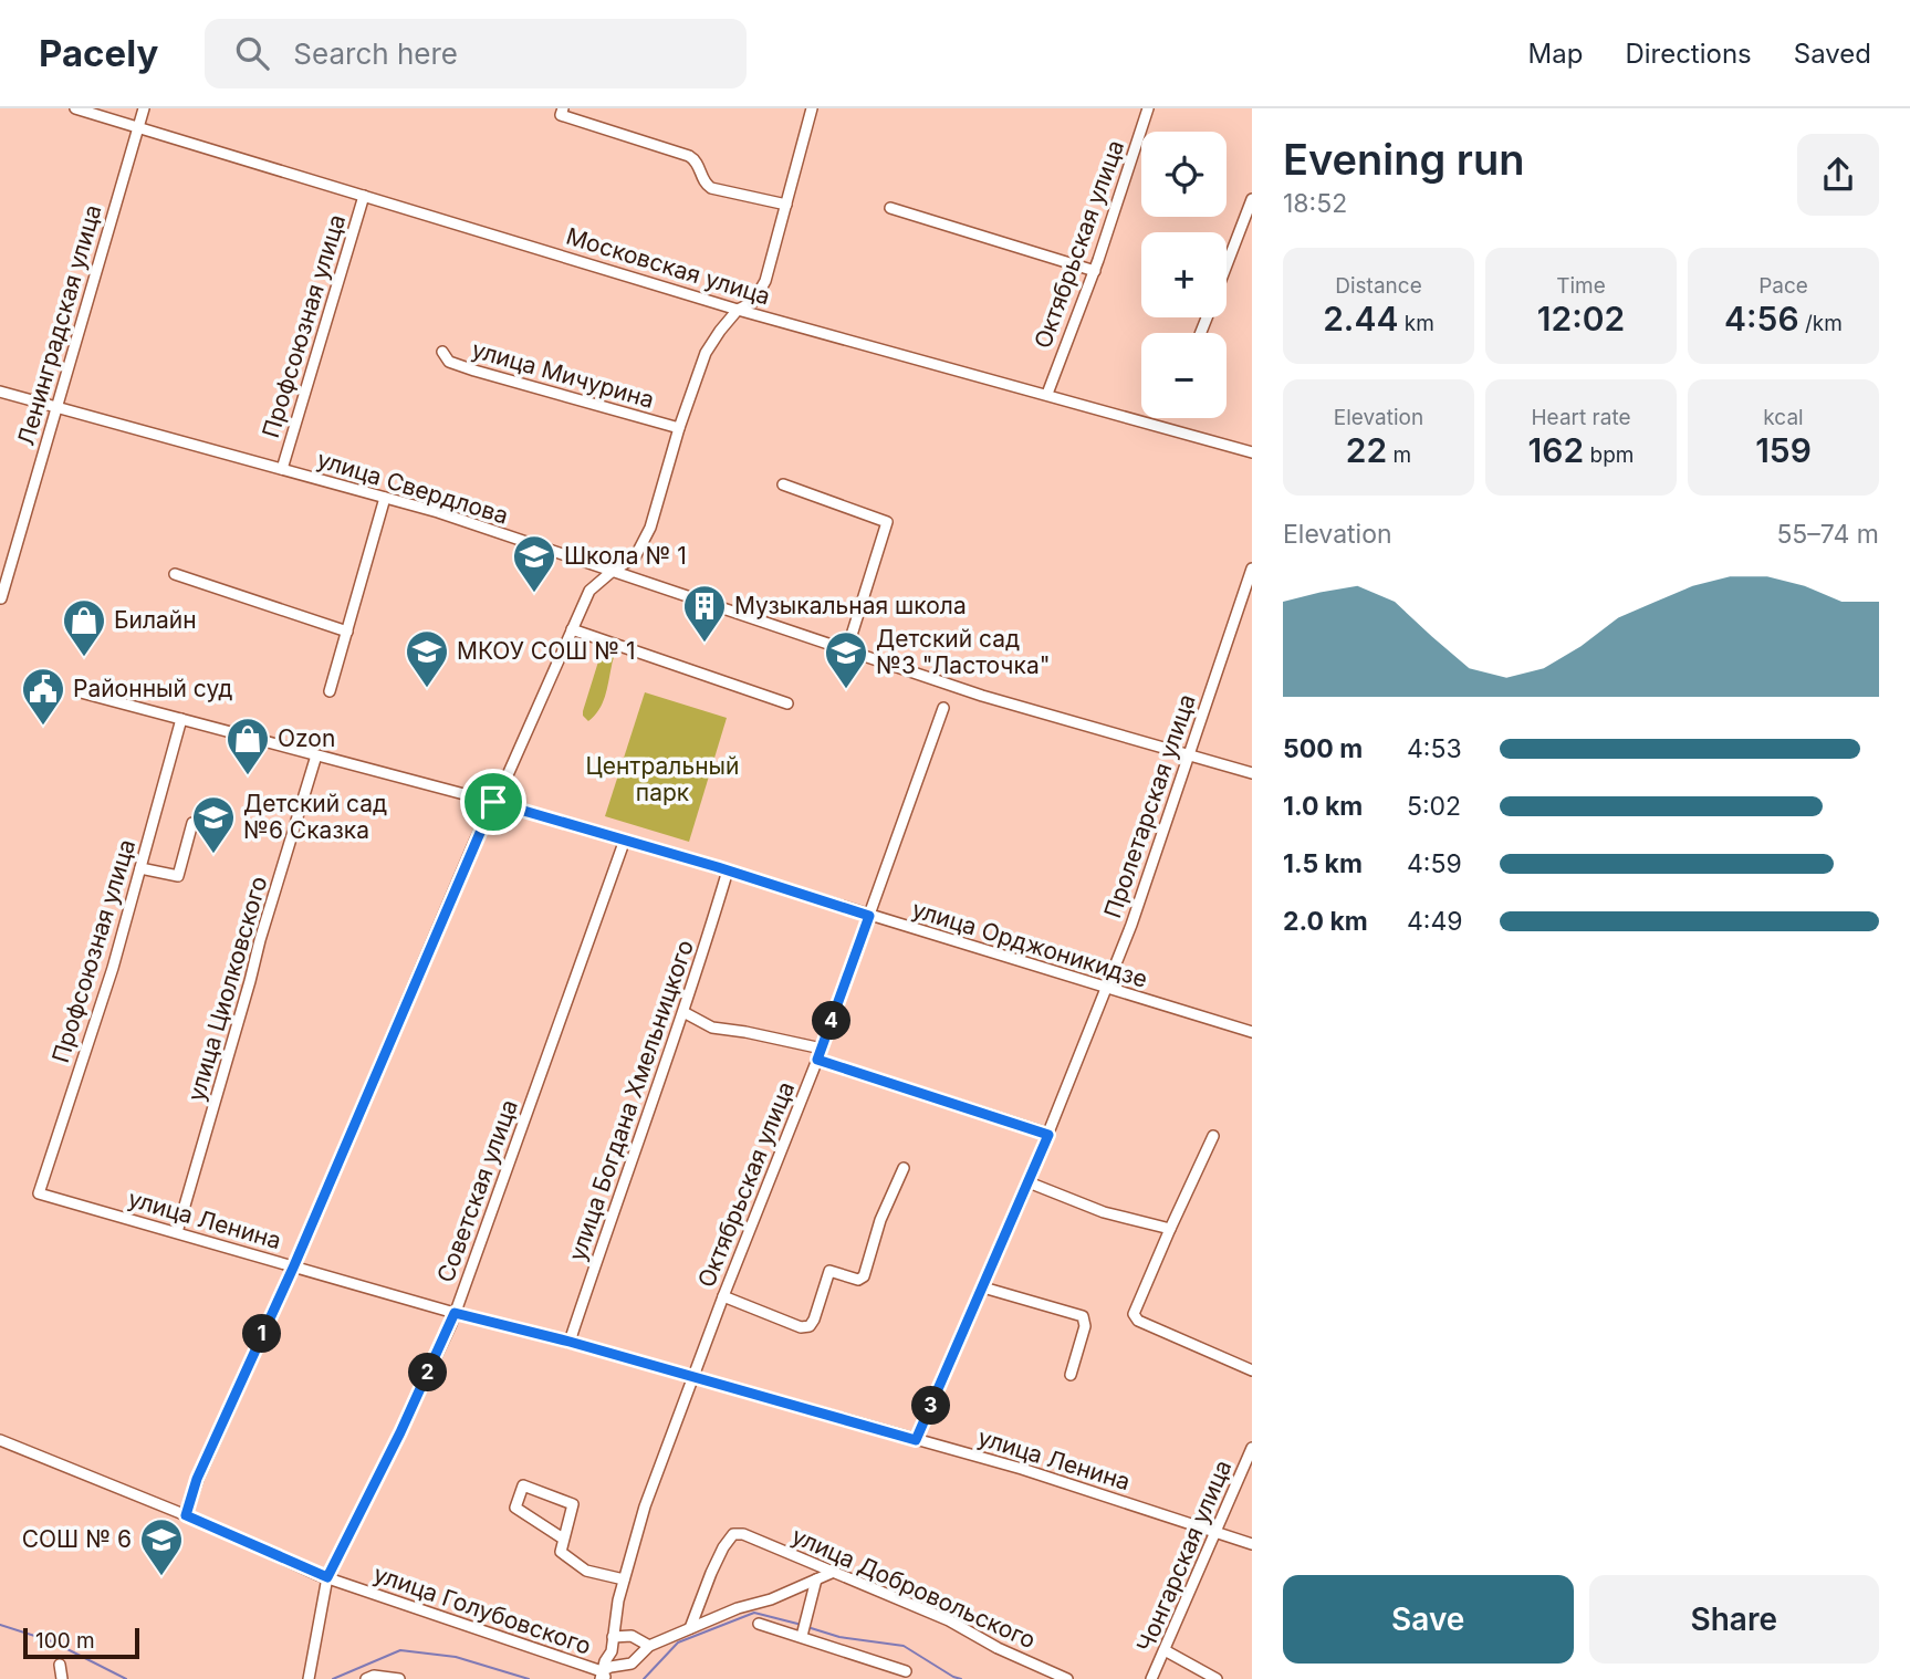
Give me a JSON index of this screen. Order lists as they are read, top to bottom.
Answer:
{
  "streets": {
    "street": [
      "Октябрьская улица",
      "Московская улица",
      "Ленинградская улица",
      "Профсоюзная улица",
      "улица Мичурина",
      "улица Свердлова",
      "Пролетарская улица",
      "улица Орджоникидзе",
      "улица Циолковского",
      "улица Богдана Хмельницкого",
      "Советская улица",
      "улица Ленина",
      "Чонгарская улица",
      "улица Добровольского",
      "улица Голубовского"
    ]
  },
  "crossings": [
    ["Октябрьская улица", "Московская улица"],
    ["Октябрьская улица", "улица Орджоникидзе"],
    ["Октябрьская улица", "улица Ленина"],
    ["Октябрьская улица", "улица Голубовского"],
    ["Московская улица", "Ленинградская улица"],
    ["Московская улица", "Профсоюзная улица"],
    ["Ленинградская улица", "улица Свердлова"],
    ["Профсоюзная улица", "улица Свердлова"],
    ["Профсоюзная улица", "улица Орджоникидзе"],
    ["Профсоюзная улица", "улица Ленина"],
    ["улица Свердлова", "Пролетарская улица"],
    ["Пролетарская улица", "улица Орджоникидзе"],
    ["Пролетарская улица", "улица Ленина"],
    ["улица Орджоникидзе", "улица Циолковского"],
    ["улица Орджоникидзе", "улица Богдана Хмельницкого"],
    ["улица Орджоникидзе", "Советская улица"],
    ["улица Циолковского", "улица Ленина"],
    ["улица Богдана Хмельницкого", "улица Ленина"],
    ["Советская улица", "улица Ленина"],
    ["Советская улица", "улица Голубовского"],
    ["улица Ленина", "Чонгарская улица"]
  ],
  "parks": ["Центральный парк"],
  "places": {
    "school or university": [
      "Школа № 1",
      "МКОУ СОШ № 1",
      "Детский сад №3 \"Ласточка\"",
      "Детский сад №6 Сказка",
      "СОШ № 6"
    ],
    "building": ["Музыкальная школа"],
    "shop": ["Билайн", "Ozon"],
    "public building": ["Районный суд"]
  },
  "scale_bar": "100 m",
  "page": {
    "header": "Pacely",
    "search": "Search here",
    "nav": ["Map", "Directions", "Saved"],
    "heading": ["Evening run", "18:52"],
    "map_buttons": ["+", "−"],
    "stats": [
      ["Distance", "2.44 km"],
      ["Time", "12:02"],
      ["Pace", "4:56 /km"],
      ["Elevation", "22 m"],
      ["Heart rate", "162 bpm"],
      ["kcal", "159"]
    ],
    "chart": ["Elevation", "55–74 m"],
    "list": [
      {
        "name": "500 m",
        "note": "4:53"
      },
      {
        "name": "1.0 km",
        "note": "5:02"
      },
      {
        "name": "1.5 km",
        "note": "4:59"
      },
      {
        "name": "2.0 km",
        "note": "4:49"
      }
    ],
    "pins": [
      "4",
      "1",
      "2",
      "3"
    ],
    "buttons": ["Save", "Share"],
    "scale": "100 m"
  }
}
